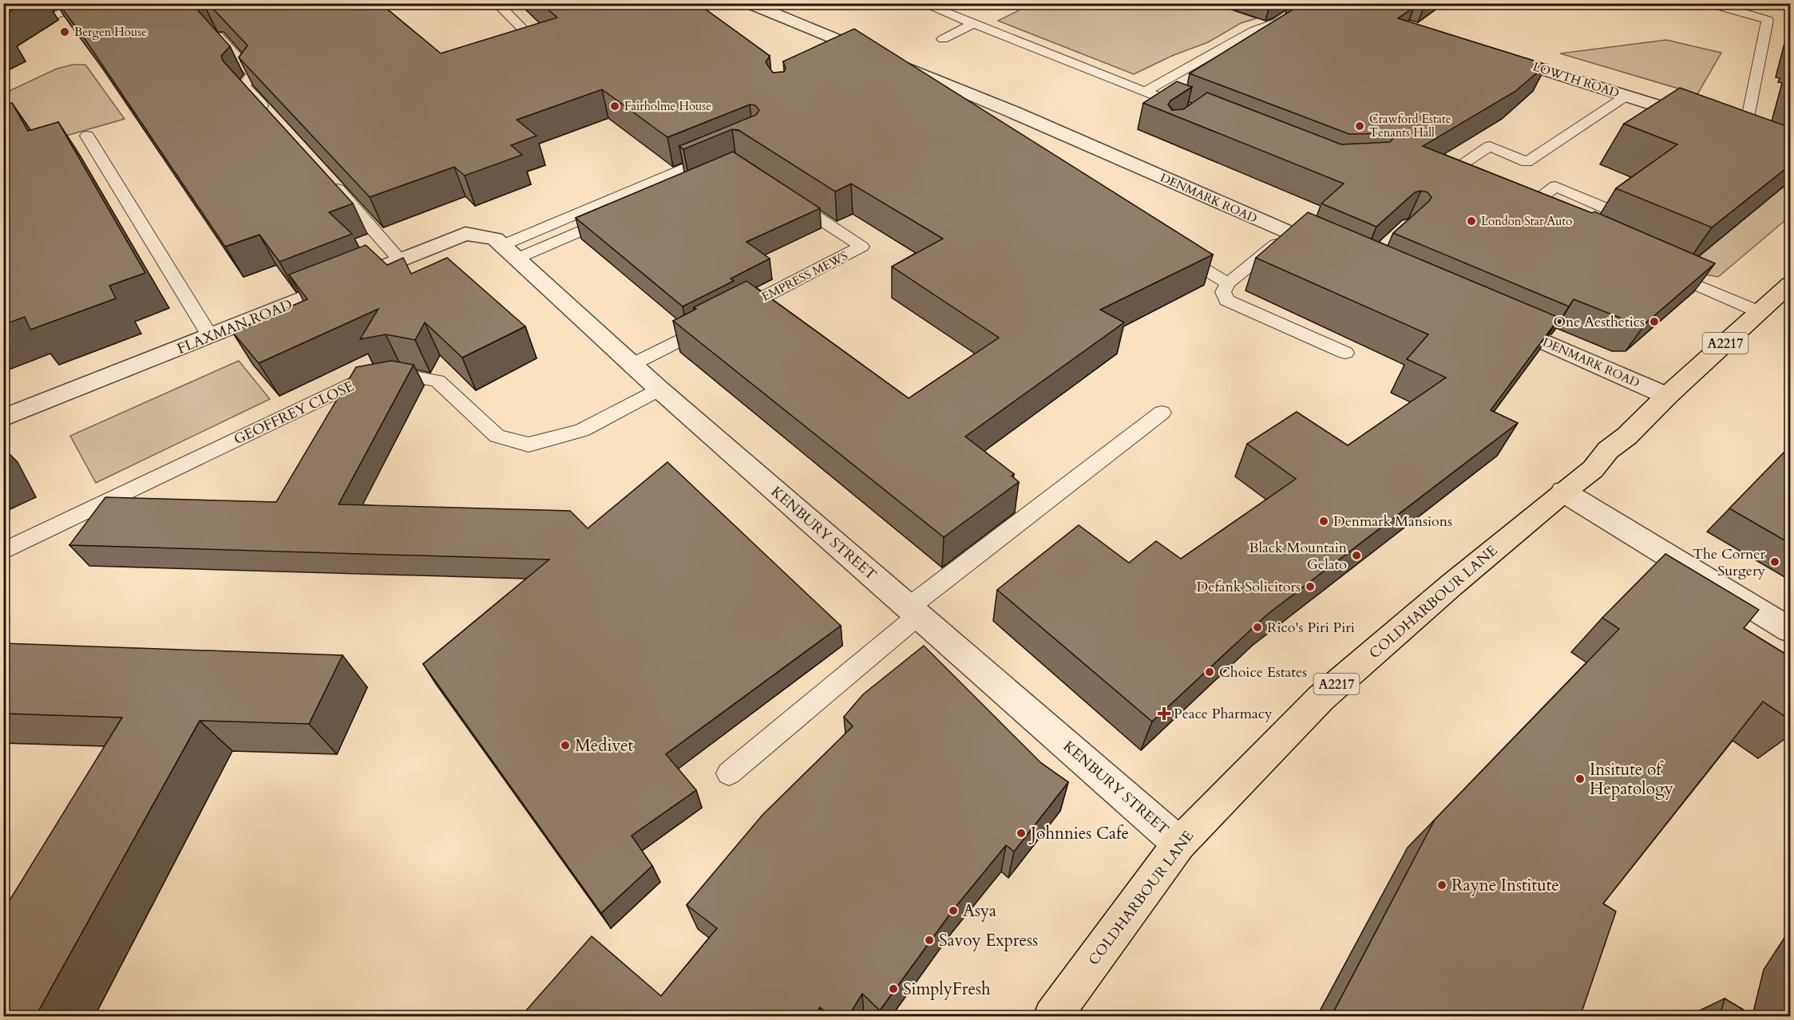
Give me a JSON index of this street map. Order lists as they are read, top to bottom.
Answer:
{
  "streets": {
    "main road": ["A2217", "COLDHARBOUR LANE"],
    "street": [
      "LOWTH ROAD",
      "DENMARK ROAD",
      "FLAXMAN ROAD",
      "KENBURY STREET"
    ],
    "lane": ["EMPRESS MEWS", "GEOFFREY CLOSE"]
  },
  "crossings": [
    ["DENMARK ROAD", "COLDHARBOUR LANE"],
    ["EMPRESS MEWS", "KENBURY STREET"],
    ["FLAXMAN ROAD", "KENBURY STREET"],
    ["GEOFFREY CLOSE", "KENBURY STREET"],
    ["KENBURY STREET", "COLDHARBOUR LANE"]
  ],
  "places": {
    "other": [
      "Bergen House",
      "Fairholme House",
      "Crawford Estate Tenants Hall",
      "London Star Auto",
      "One Aesthetics",
      "Denmark Mansions",
      "Black Mountain Gelato",
      "The Corner Surgery",
      "Defank Solicitors",
      "Rico's Piri Piri",
      "Choice Estates",
      "Medivet",
      "Insitute of Hepatology",
      "Johnnies Cafe",
      "Rayne Institute",
      "Asya",
      "Savoy Express",
      "SimplyFresh"
    ],
    "health": ["Peace Pharmacy"]
  }
}
